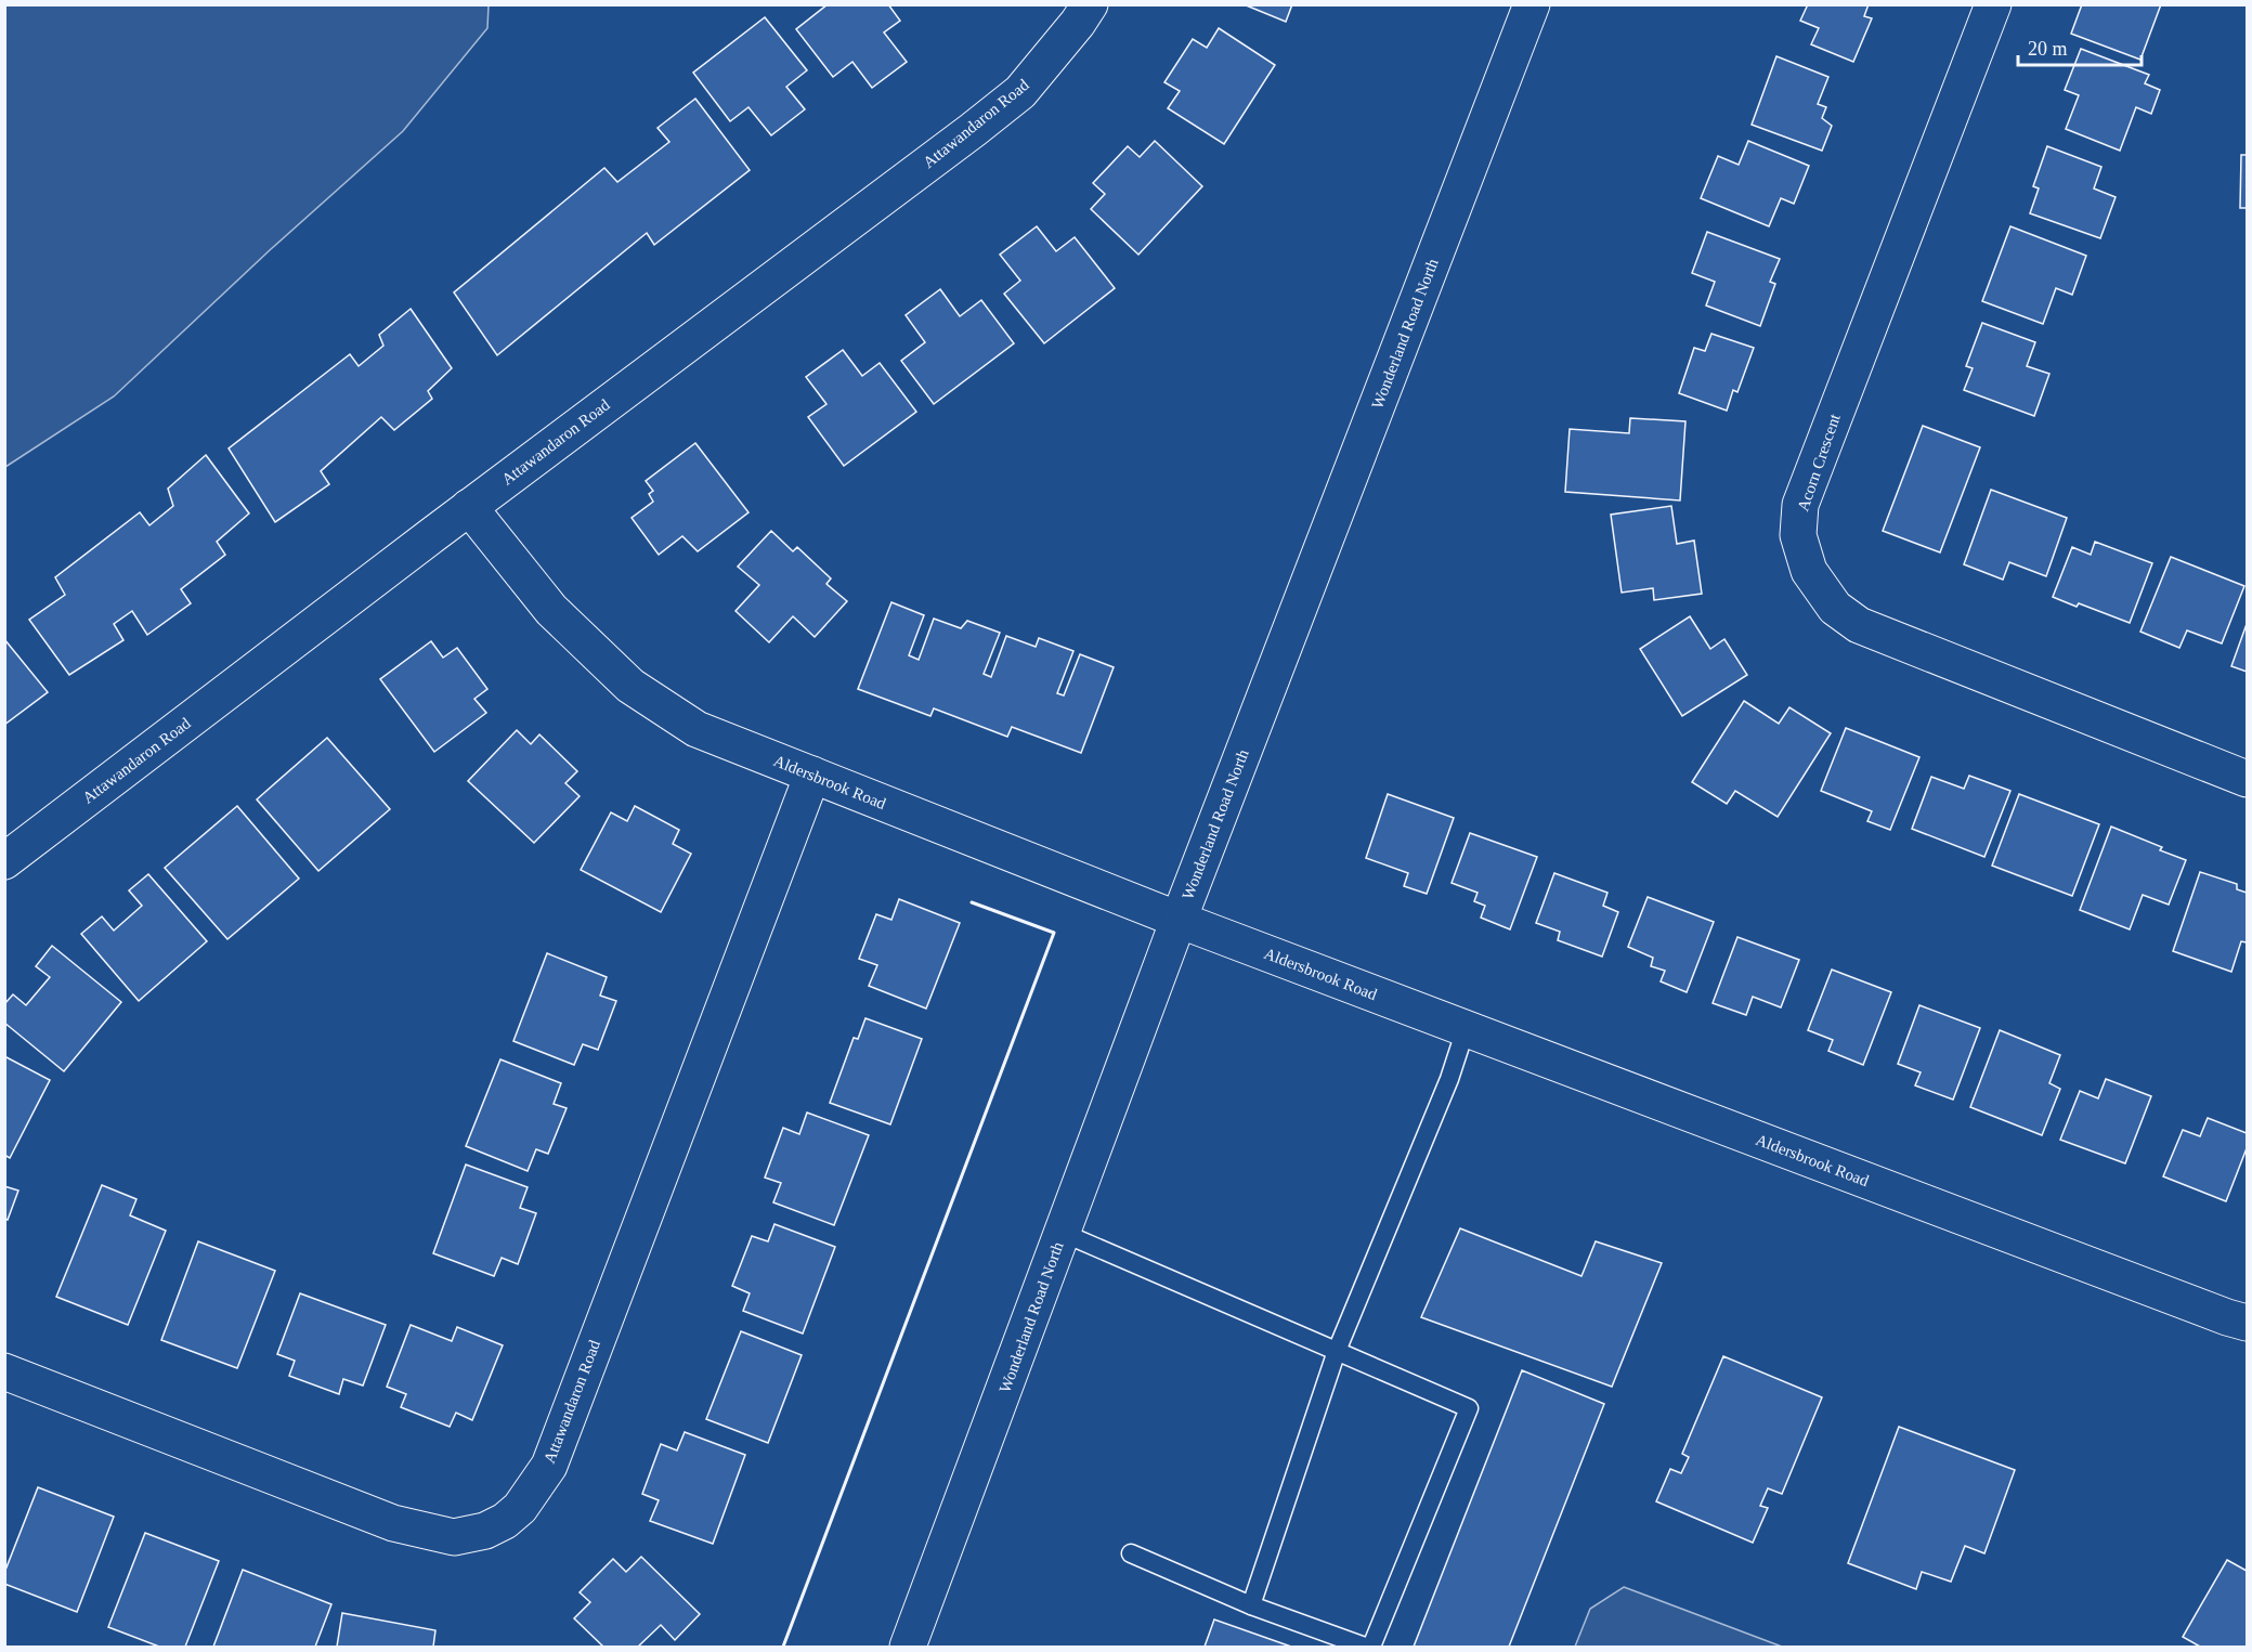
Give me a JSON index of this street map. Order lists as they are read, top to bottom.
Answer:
{
  "streets": {
    "street": [
      "Attawandaron Road",
      "Wonderland Road North",
      "Acorn Crescent",
      "Aldersbrook Road"
    ]
  },
  "crossings": [
    ["Attawandaron Road", "Aldersbrook Road"],
    ["Wonderland Road North", "Aldersbrook Road"]
  ],
  "scale_bar": "20 m"
}
